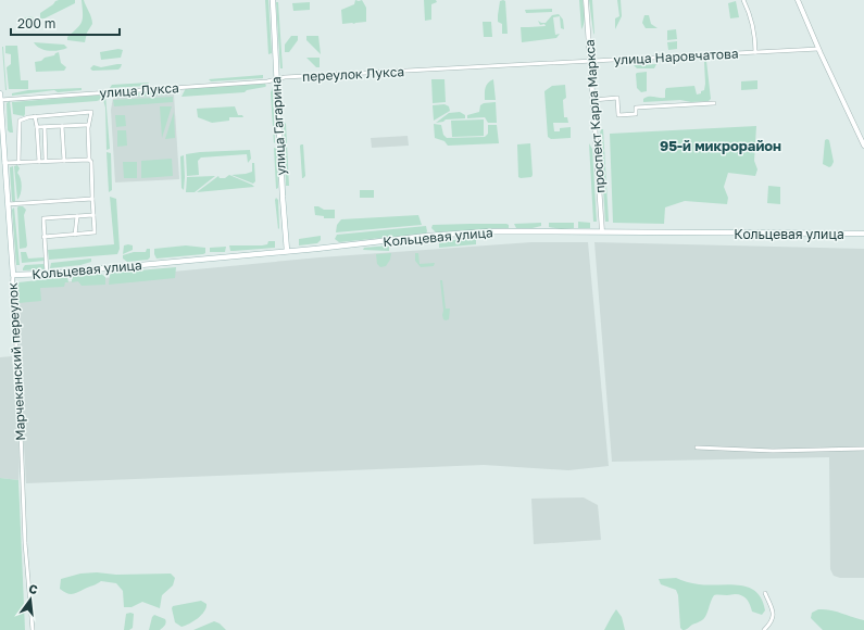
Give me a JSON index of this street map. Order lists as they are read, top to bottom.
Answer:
{
  "streets": {
    "main road": ["улица Гагарина", "Кольцевая улица", "Марчеканский переулок"],
    "street": [
      "улица Наровчатова",
      "переулок Лукса",
      "улица Лукса",
      "проспект Карла Маркса"
    ]
  },
  "crossings": [
    ["улица Наровчатова", "переулок Лукса"],
    ["улица Наровчатова", "проспект Карла Маркса"],
    ["переулок Лукса", "улица Лукса"],
    ["переулок Лукса", "улица Гагарина"],
    ["улица Лукса", "улица Гагарина"],
    ["улица Лукса", "Марчеканский переулок"],
    ["проспект Карла Маркса", "Кольцевая улица"],
    ["улица Гагарина", "Кольцевая улица"],
    ["Кольцевая улица", "Марчеканский переулок"]
  ],
  "districts": ["95-й микрорайон"],
  "scale_bar": "200 m",
  "north": "top"
}
